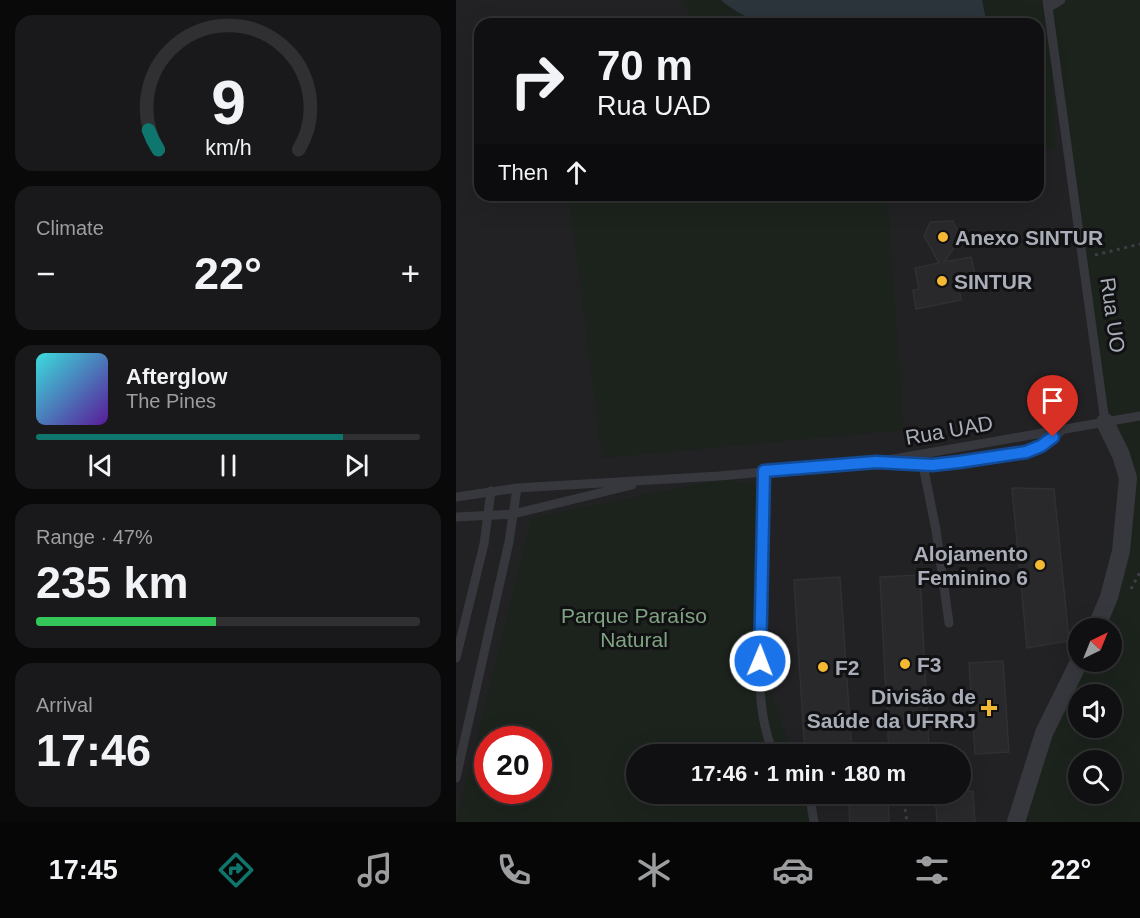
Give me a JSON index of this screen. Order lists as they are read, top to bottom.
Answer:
{
  "streets": {
    "street": ["Rua UO"],
    "lane": ["Rua UAD"]
  },
  "crossings": [
    ["Rua UO", "Rua UAD"]
  ],
  "parks": ["Parque Paraíso Natural"],
  "places": {
    "other": [
      "Anexo SINTUR",
      "SINTUR",
      "Alojamento Feminino 6",
      "F3",
      "F2"
    ],
    "health": ["Divisão de Saúde da UFRRJ"]
  },
  "north": "top right",
  "page": {
    "turn": ["70 m", "Rua UAD"],
    "then": "Then",
    "tile": [
      "Climate",
      ["Range · 47%", "235 km"],
      ["Arrival", "17:46"]
    ],
    "heat": ["−", "22°", "+"],
    "song": ["Afterglow", "The Pines"],
    "limit": "20",
    "trip": "17:46 · 1 min · 180 m",
    "tabs": ["17:45", "22°"],
    "gauge": ["9", "km/h"]
  }
}
